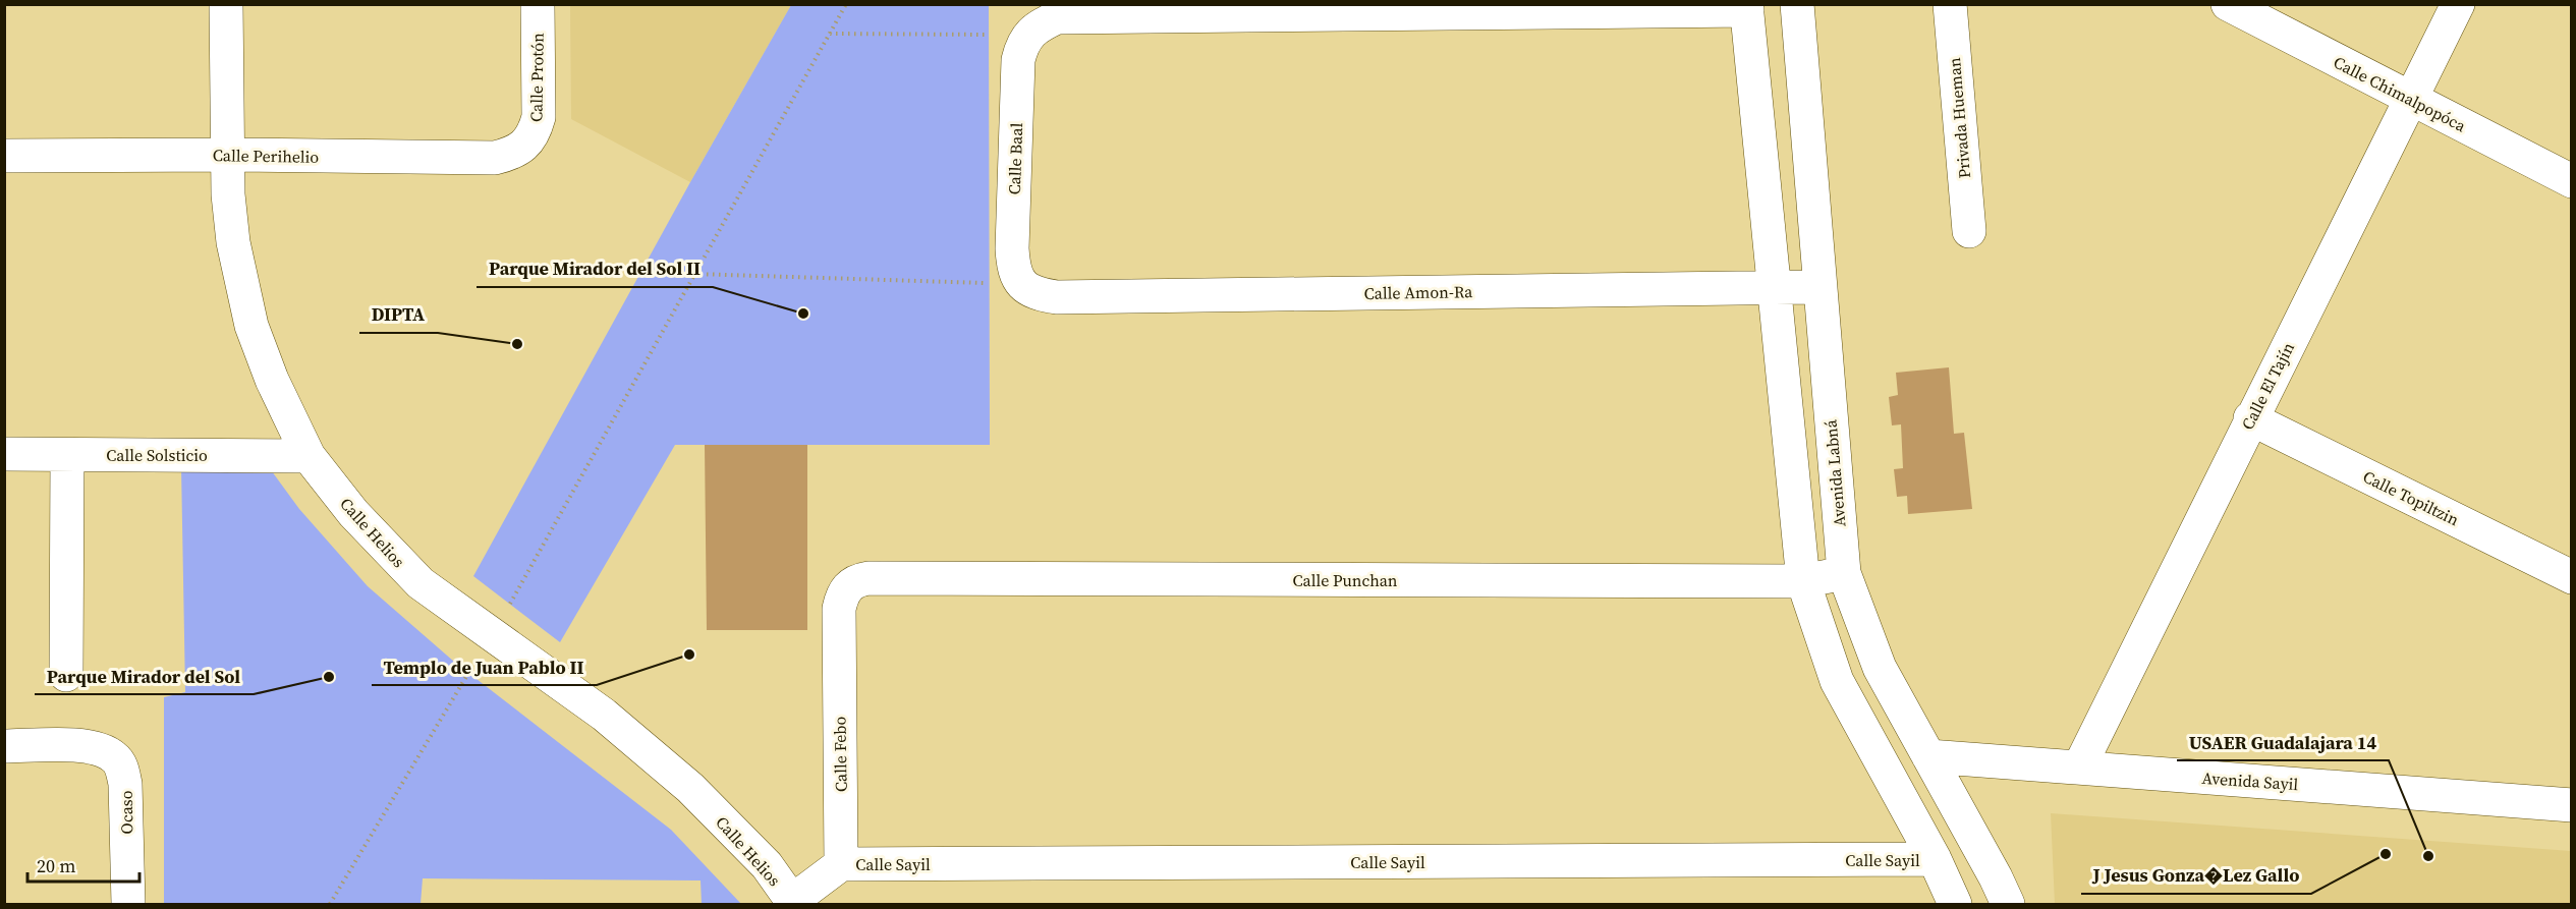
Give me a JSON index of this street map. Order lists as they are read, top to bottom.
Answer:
{
  "streets": {
    "street": [
      "Calle Protón",
      "Calle Chimalpopóca",
      "Privada Hueman",
      "Calle Perihelio",
      "Calle Baal",
      "Calle Amon-Ra",
      "Calle El Tajín",
      "Calle Solsticio",
      "Avenida Labná",
      "Calle Topiltzin",
      "Calle Helios",
      "Calle Punchan",
      "Calle Febo",
      "Avenida Sayil",
      "Ocaso",
      "Calle Sayil"
    ]
  },
  "crossings": [
    ["Calle Protón", "Calle Perihelio"],
    ["Calle Chimalpopóca", "Calle El Tajín"],
    ["Calle Perihelio", "Calle Helios"],
    ["Calle Baal", "Calle Amon-Ra"],
    ["Calle Amon-Ra", "Avenida Labná"],
    ["Calle El Tajín", "Calle Topiltzin"],
    ["Calle El Tajín", "Avenida Sayil"],
    ["Calle Solsticio", "Calle Helios"],
    ["Avenida Labná", "Calle Punchan"],
    ["Avenida Labná", "Avenida Sayil"],
    ["Calle Punchan", "Calle Febo"],
    ["Calle Febo", "Calle Sayil"]
  ],
  "places": [
    "Parque Mirador del Sol II",
    "DIPTA",
    "Templo de Juan Pablo II",
    "Parque Mirador del Sol",
    "J Jesus Gonza�Lez Gallo",
    "USAER Guadalajara 14"
  ],
  "scale_bar": "20 m"
}
